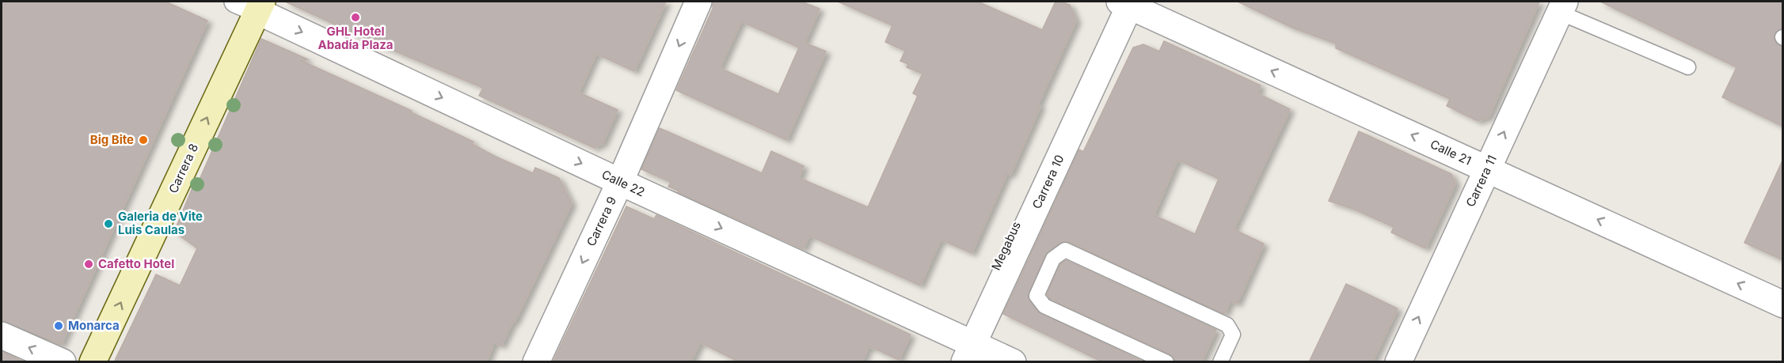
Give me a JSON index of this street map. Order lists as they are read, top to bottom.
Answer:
{
  "streets": {
    "main road": ["Carrera 8"],
    "street": [
      "Calle 21",
      "Carrera 11",
      "Carrera 10",
      "Calle 22",
      "Carrera 9"
    ]
  },
  "crossings": [
    ["Calle 21", "Carrera 11"],
    ["Calle 21", "Carrera 10"],
    ["Carrera 8", "Calle 22"],
    ["Carrera 10", "Calle 22"],
    ["Calle 22", "Carrera 9"]
  ],
  "one_way": [
    "Calle 21",
    "Carrera 8",
    "Carrera 11",
    "Calle 22",
    "Carrera 9"
  ],
  "places": [
    "GHL Hotel Abadía Plaza",
    "Big Bite",
    "Galeria de Vite Luis Caulas",
    "Cafetto Hotel",
    "Monarca"
  ]
}
